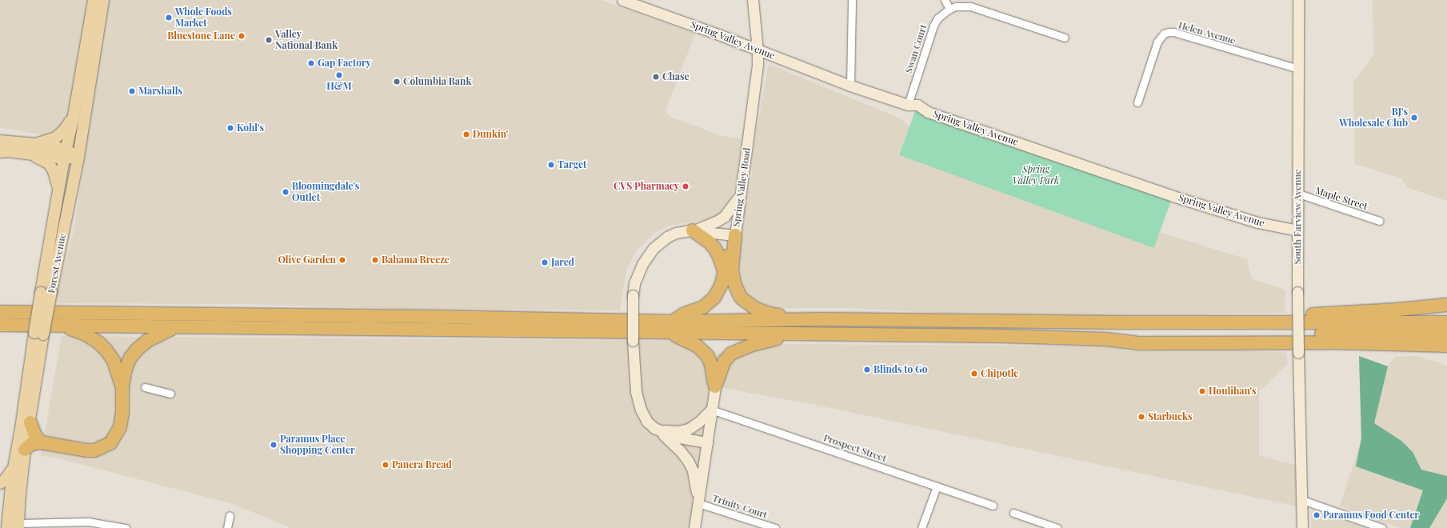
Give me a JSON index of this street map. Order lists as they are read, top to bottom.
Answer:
{
  "streets": {
    "main road": ["Forest Avenue"],
    "street": [
      "Helen Avenue",
      "Spring Valley Avenue",
      "Swan Court",
      "Spring Valley Road",
      "Maple Street",
      "South Farview Avenue",
      "Prospect Street",
      "Trinity Court"
    ]
  },
  "crossings": [
    ["Helen Avenue", "South Farview Avenue"],
    ["Spring Valley Avenue", "Swan Court"],
    ["Spring Valley Avenue", "Spring Valley Road"],
    ["Spring Valley Avenue", "South Farview Avenue"],
    ["Maple Street", "South Farview Avenue"]
  ],
  "parks": ["Spring Valley Park"],
  "places": [
    "Whole Foods Market",
    "Bluestone Lane",
    "Valley National Bank",
    "Gap Factory",
    "H&M",
    "Chase",
    "Columbia Bank",
    "Marshalls",
    "BJ's Wholesale Club",
    "Kohl's",
    "Dunkin'",
    "Target",
    "CVS Pharmacy",
    "Bloomingdale's Outlet",
    "Olive Garden",
    "Bahama Breeze",
    "Jared",
    "Blinds to Go",
    "Chipotle",
    "Houlihan's",
    "Starbucks",
    "Paramus Place Shopping Center",
    "Panera Bread",
    "Paramus Food Center"
  ]
}
